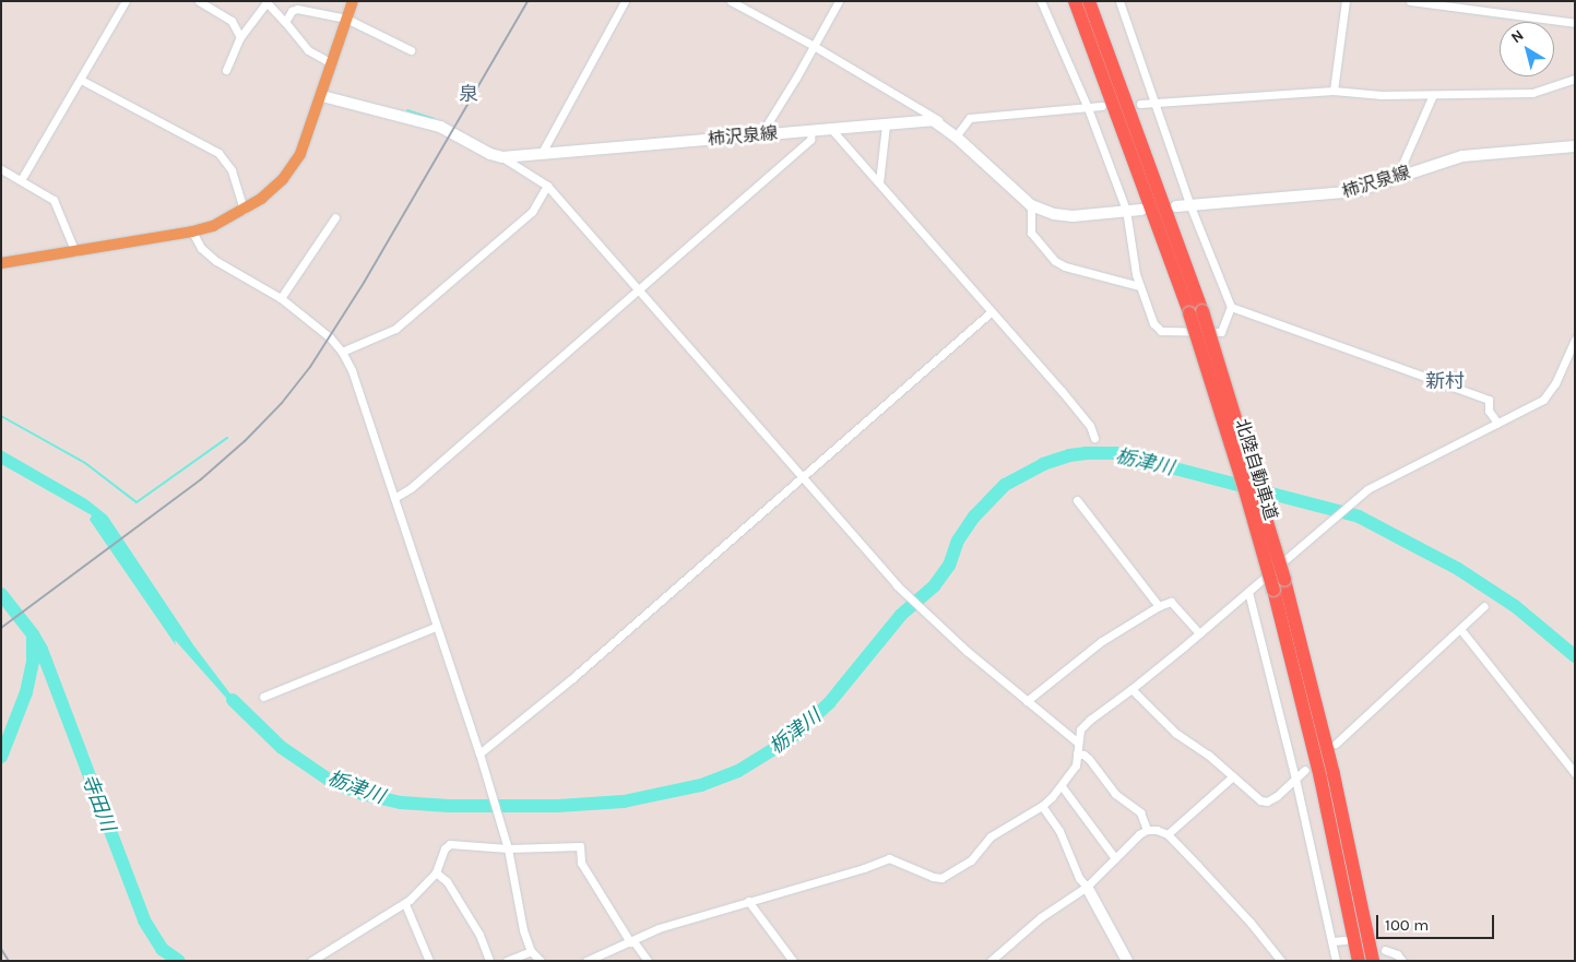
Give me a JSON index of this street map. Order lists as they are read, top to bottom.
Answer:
{
  "streets": {
    "highway": ["北陸自動車道"],
    "main road": ["柿沢泉線"]
  },
  "districts": ["泉", "新村"],
  "water": ["栃津川", "寺田川"],
  "scale_bar": "100 m",
  "north": "top left"
}
